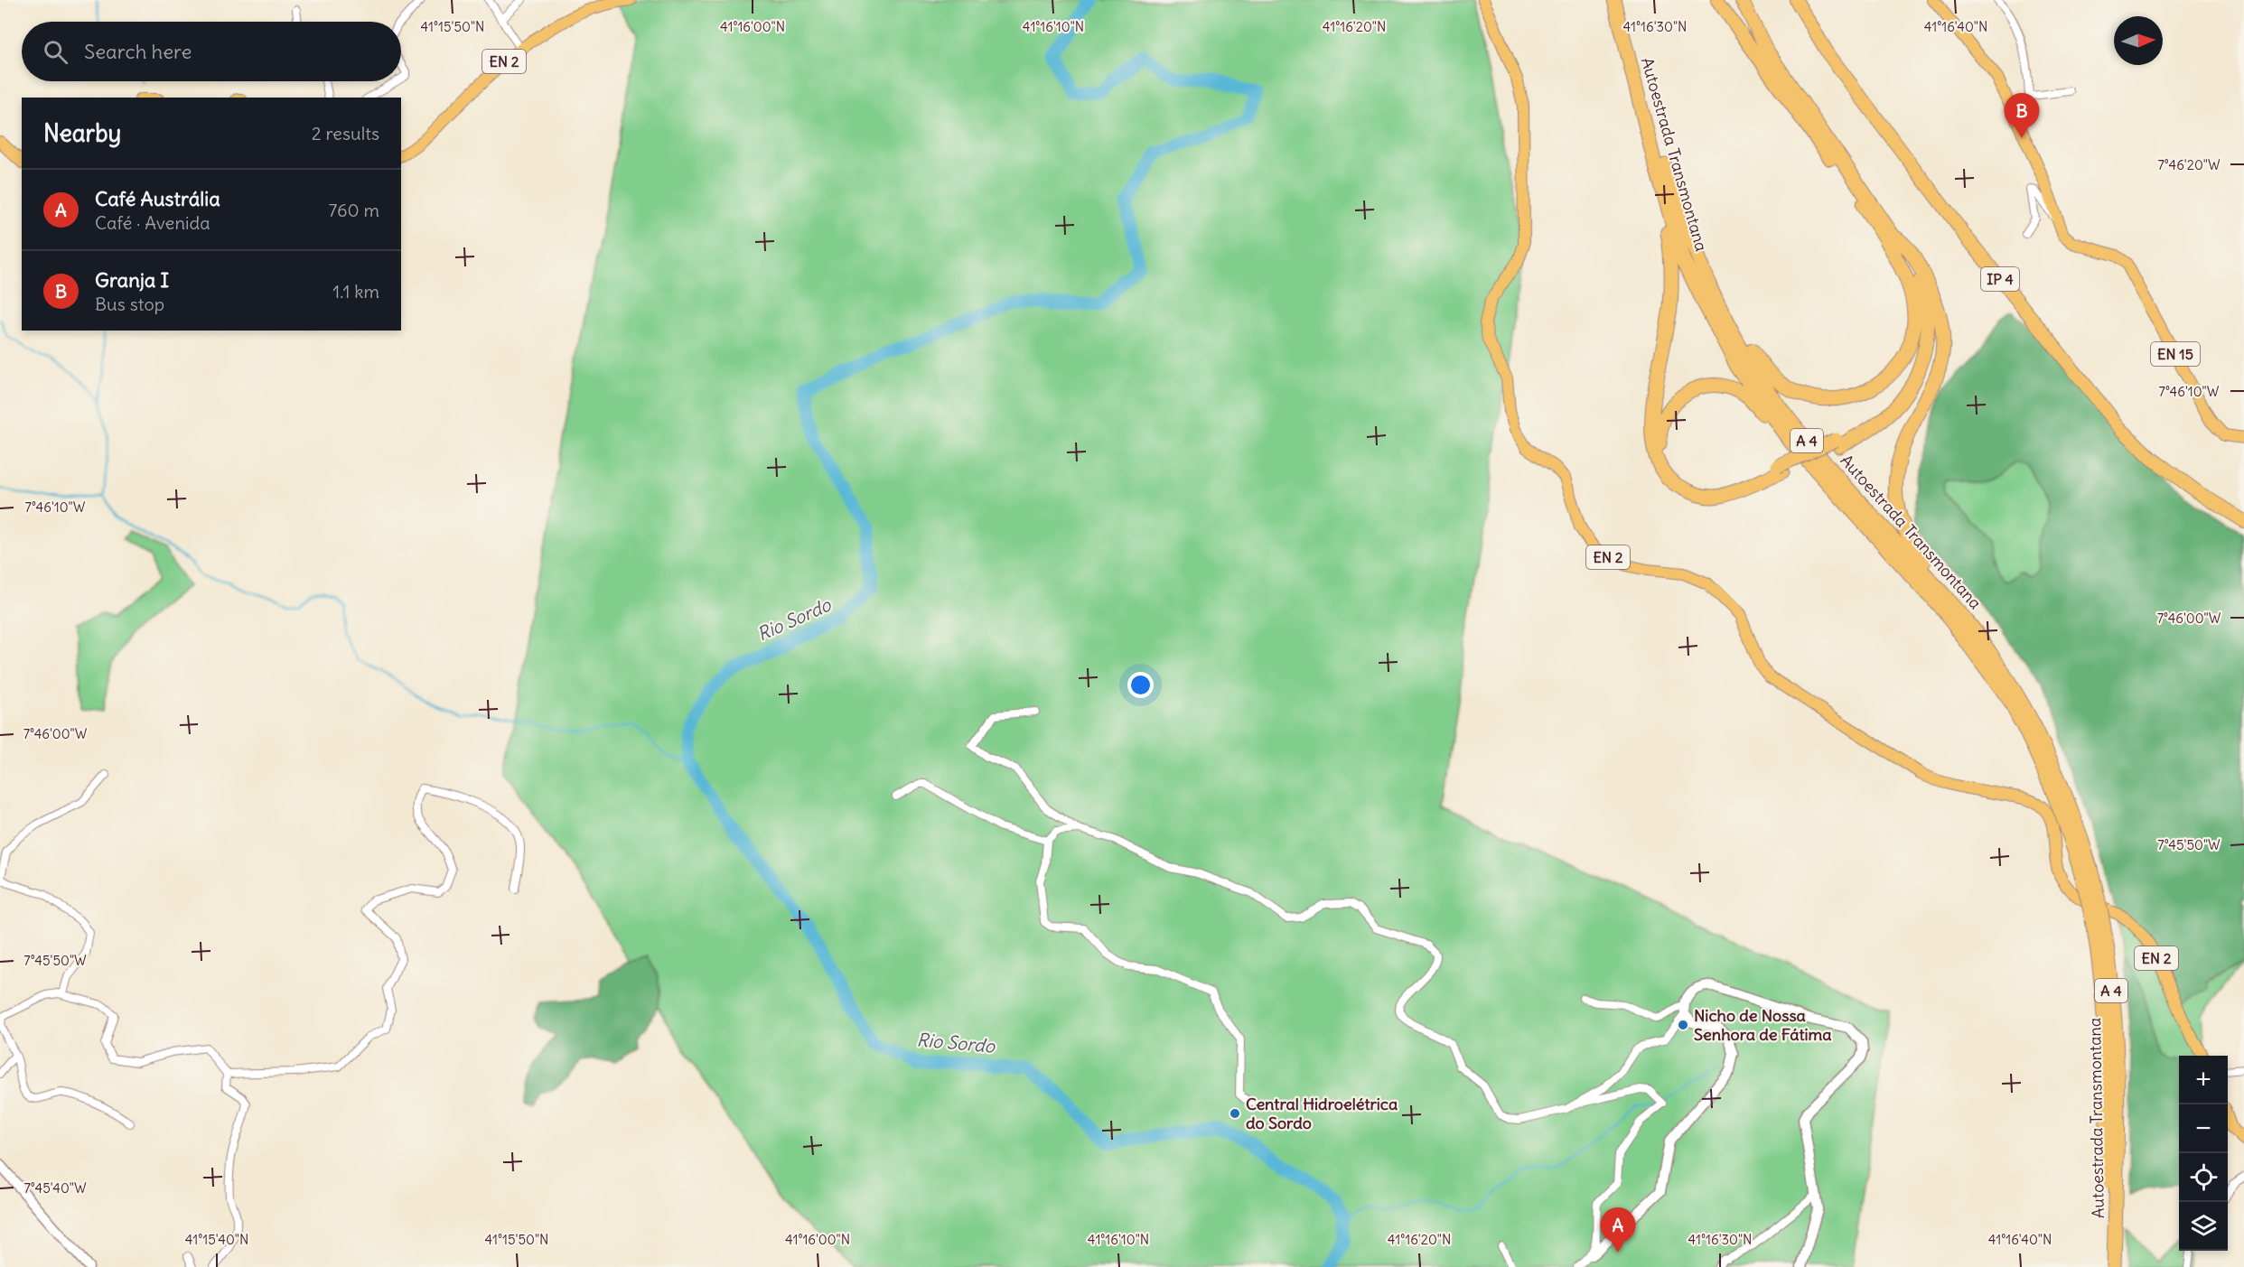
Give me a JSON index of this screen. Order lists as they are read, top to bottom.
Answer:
{
  "streets": {
    "highway": ["Autoestrada Transmontana", "IP 4", "A 4"],
    "main road": ["EN 2", "EN 15"]
  },
  "water": ["Rio Sordo"],
  "places": ["Nicho de Nossa Senhora de Fátima", "Central Hidroelétrica do Sordo"],
  "north": "right",
  "page": {
    "search": "Search here",
    "pins": ["B", "A"],
    "heading": ["Nearby", "2 results"],
    "list": [
      {
        "mark": "A",
        "name": "Café Austrália",
        "note": "Café · Avenida",
        "value": "760 m"
      },
      {
        "mark": "B",
        "name": "Granja I",
        "note": "Bus stop",
        "value": "1.1 km"
      }
    ],
    "map_buttons": ["+", "−"]
  },
  "coordinates": [
    "41°15'50\"N",
    "41°16'00\"N",
    "41°16'10\"N",
    "41°16'20\"N",
    "41°16'30\"N",
    "41°16'40\"N",
    "7°46'20\"W",
    "7°46'10\"W",
    "7°46'00\"W",
    "7°45'50\"W",
    "7°45'40\"W",
    "41°15'40\"N"
  ]
}
